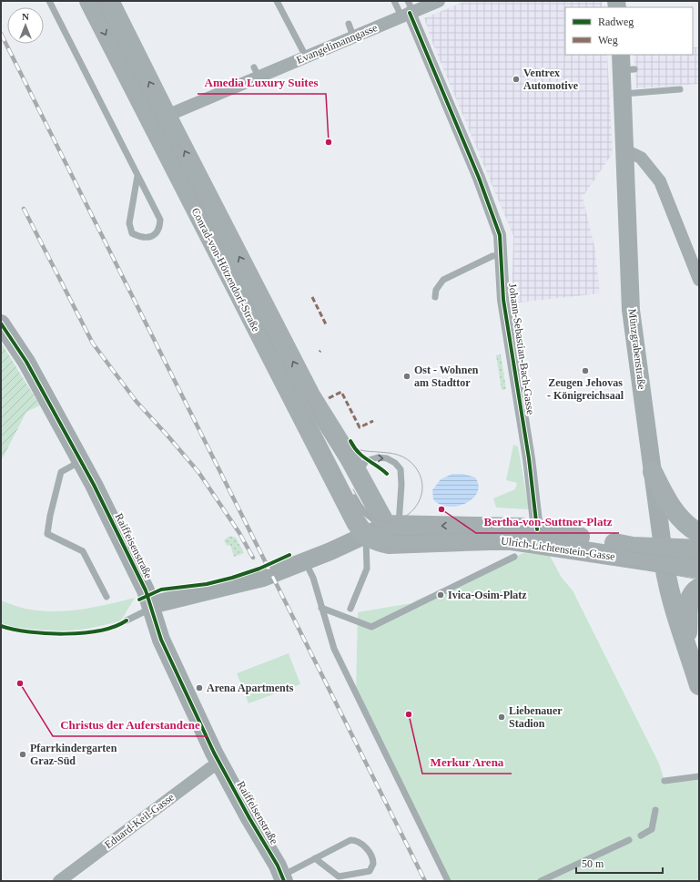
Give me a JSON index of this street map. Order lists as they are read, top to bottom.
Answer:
{
  "streets": {
    "main road": ["Conrad-von-Hötzendorf-Straße", "Ulrich-Lichtenstein-Gasse"],
    "street": [
      "Evangelimanngasse",
      "Johann-Sebastian-Bach-Gasse",
      "Münzgrabenstraße",
      "Raiffeisenstraße",
      "Eduard-Keil-Gasse"
    ]
  },
  "crossings": [
    ["Evangelimanngasse", "Conrad-von-Hötzendorf-Straße"],
    ["Evangelimanngasse", "Johann-Sebastian-Bach-Gasse"],
    ["Conrad-von-Hötzendorf-Straße", "Ulrich-Lichtenstein-Gasse"],
    ["Johann-Sebastian-Bach-Gasse", "Ulrich-Lichtenstein-Gasse"],
    ["Münzgrabenstraße", "Ulrich-Lichtenstein-Gasse"],
    ["Raiffeisenstraße", "Ulrich-Lichtenstein-Gasse"],
    ["Raiffeisenstraße", "Eduard-Keil-Gasse"]
  ],
  "places": [
    "Ventrex Automotive",
    "Amedia Luxury Suites",
    "Zeugen Jehovas - Königreichsaal",
    "Ost - Wohnen am Stadttor",
    "Bertha-von-Suttner-Platz",
    "Ivica-Osim-Platz",
    "Christus der Auferstandene",
    "Arena Apartments",
    "Merkur Arena",
    "Liebenauer Stadion",
    "Pfarrkindergarten Graz-Süd"
  ],
  "legend": ["Radweg", "Weg"],
  "scale_bar": "50 m",
  "north": "top"
}
